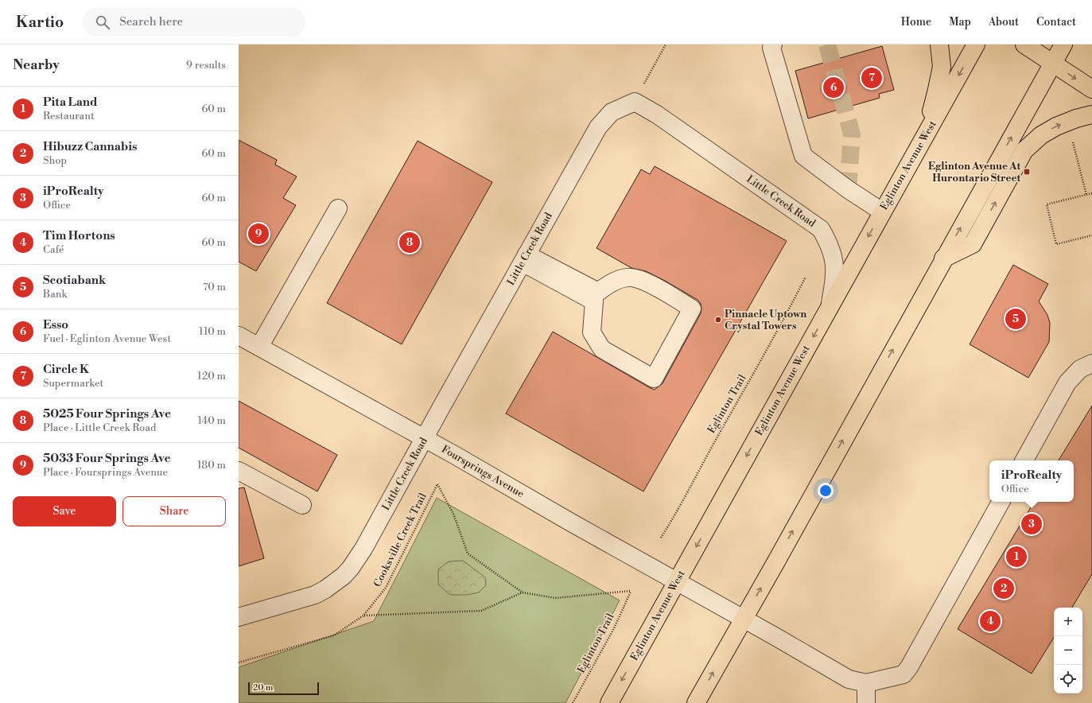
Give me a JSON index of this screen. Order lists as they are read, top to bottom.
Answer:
{
  "streets": {
    "main road": ["Eglinton Avenue West"],
    "street": ["Little Creek Road", "Foursprings Avenue"],
    "path": ["Eglinton Trail", "Cooksville Creek Trail"]
  },
  "crossings": [
    ["Eglinton Avenue West", "Little Creek Road"],
    ["Eglinton Avenue West", "Foursprings Avenue"],
    ["Little Creek Road", "Foursprings Avenue"],
    ["Eglinton Trail", "Cooksville Creek Trail"]
  ],
  "places": {
    "transit": ["Eglinton Avenue At Hurontario Street"],
    "other": ["Pinnacle Uptown Crystal Towers"]
  },
  "scale_bar": "20 m",
  "page": {
    "header": "Kartio",
    "search": "Search here",
    "nav": [
      "Home",
      "Map",
      "About",
      "Contact"
    ],
    "heading": ["Nearby", "9 results"],
    "pins": [
      "7",
      "6",
      "9",
      "8",
      "5",
      "3",
      "1",
      "2",
      "4"
    ],
    "list": [
      {
        "mark": "1",
        "name": "Pita Land",
        "note": "Restaurant",
        "value": "60 m"
      },
      {
        "mark": "2",
        "name": "Hibuzz Cannabis",
        "note": "Shop",
        "value": "60 m"
      },
      {
        "mark": "3",
        "name": "iProRealty",
        "note": "Office",
        "value": "60 m"
      },
      {
        "mark": "4",
        "name": "Tim Hortons",
        "note": "Café",
        "value": "60 m"
      },
      {
        "mark": "5",
        "name": "Scotiabank",
        "note": "Bank",
        "value": "70 m"
      },
      {
        "mark": "6",
        "name": "Esso",
        "note": "Fuel · Eglinton Avenue West",
        "value": "110 m"
      },
      {
        "mark": "7",
        "name": "Circle K",
        "note": "Supermarket",
        "value": "120 m"
      },
      {
        "mark": "8",
        "name": "5025 Four Springs Ave",
        "note": "Place · Little Creek Road",
        "value": "140 m"
      },
      {
        "mark": "9",
        "name": "5033 Four Springs Ave",
        "note": "Place · Foursprings Avenue",
        "value": "180 m"
      }
    ],
    "popup": ["iProRealty", "Office"],
    "buttons": ["Save", "Share"],
    "map_buttons": ["+", "−"],
    "scale": "20 m"
  }
}
